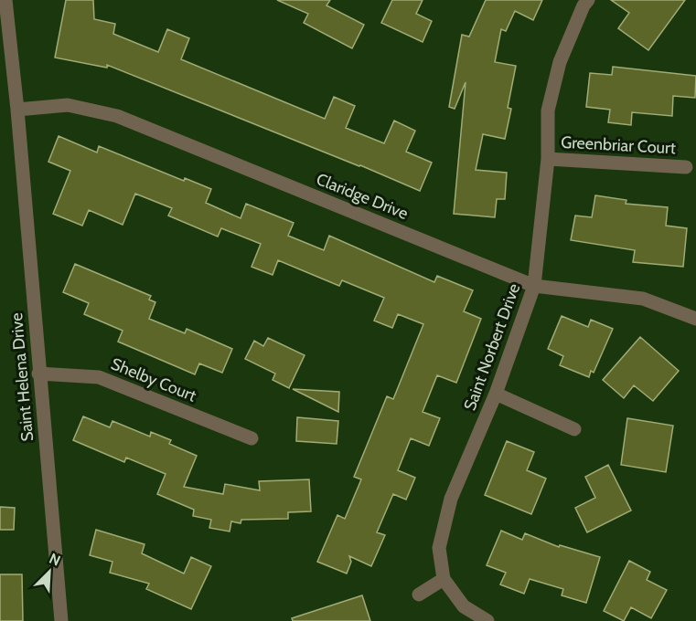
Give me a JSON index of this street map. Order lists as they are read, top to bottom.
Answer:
{
  "streets": {
    "street": [
      "Greenbriar Court",
      "Claridge Drive",
      "Saint Norbert Drive",
      "Saint Helena Drive",
      "Shelby Court"
    ]
  },
  "crossings": [
    ["Greenbriar Court", "Saint Norbert Drive"],
    ["Claridge Drive", "Saint Norbert Drive"],
    ["Claridge Drive", "Saint Helena Drive"],
    ["Saint Helena Drive", "Shelby Court"]
  ],
  "north": "top right"
}
